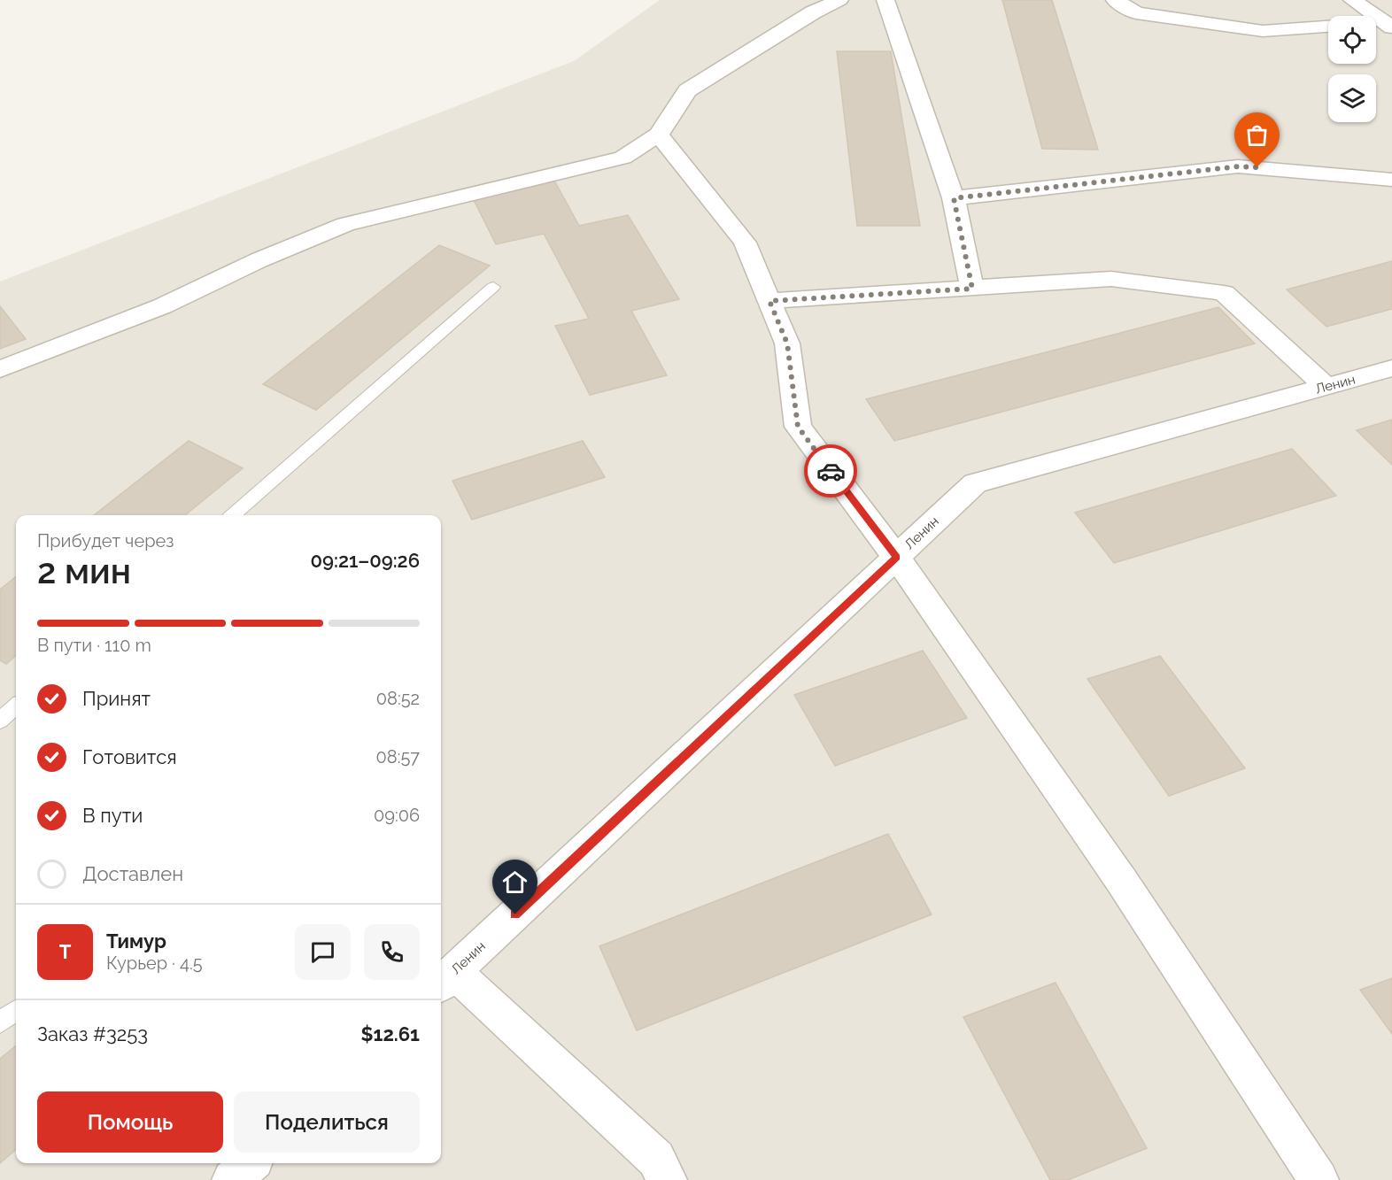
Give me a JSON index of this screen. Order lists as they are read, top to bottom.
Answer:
{
  "streets": {
    "street": ["Ленин"]
  },
  "page": {
    "heading": ["2 мин", "Прибудет через", "09:21–09:26"],
    "panel": [
      "Тимур",
      "Курьер · 4.5",
      "Заказ #3253",
      "$12.61"
    ],
    "bar": "В пути · 110 m",
    "list": [
      ["Принят", "08:52"],
      ["Готовится", "08:57"],
      ["В пути", "09:06"],
      "Доставлен"
    ],
    "round": "Т",
    "buttons": ["Помощь", "Поделиться"]
  }
}
